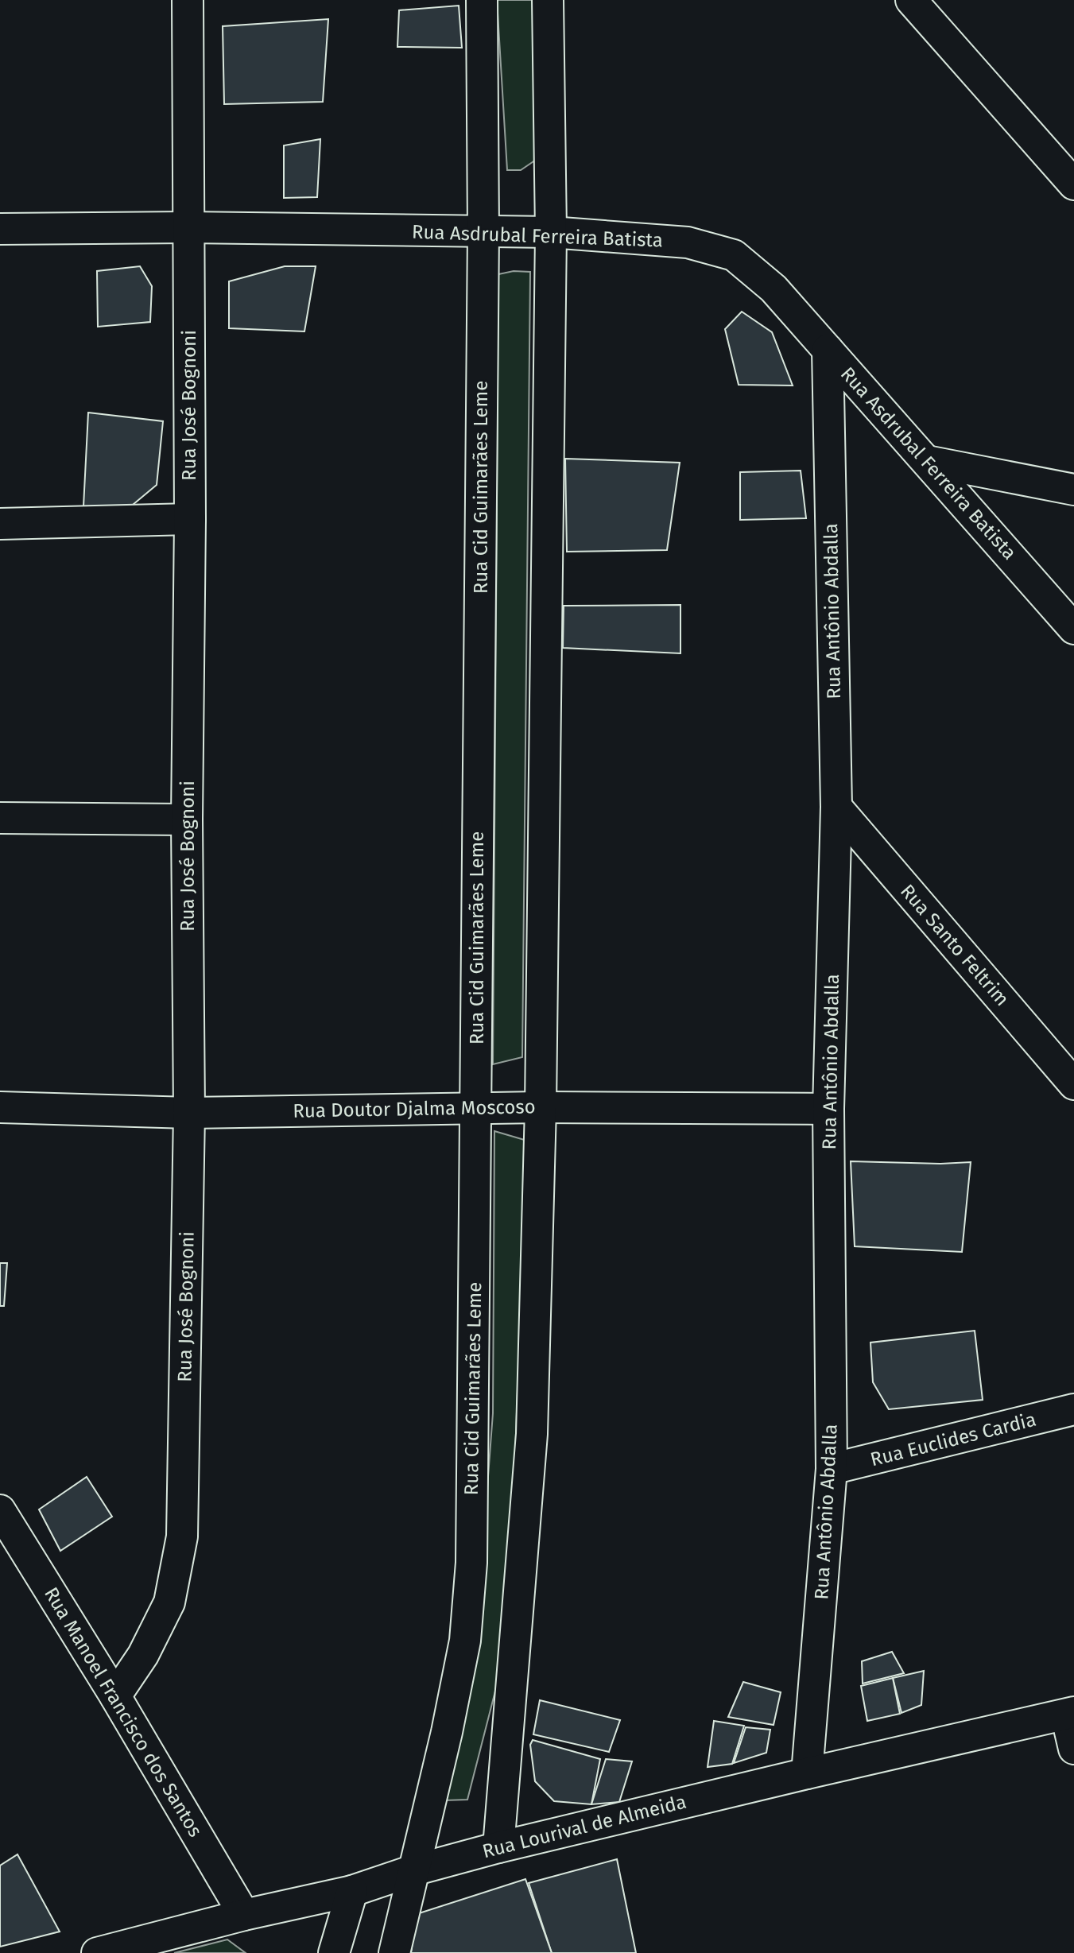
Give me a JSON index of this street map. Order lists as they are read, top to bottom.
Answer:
{
  "streets": {
    "street": [
      "Rua Asdrubal Ferreira Batista",
      "Rua José Bognoni",
      "Rua Cid Guimarães Leme",
      "Rua Antônio Abdalla",
      "Rua Santo Feltrim",
      "Rua Doutor Djalma Moscoso",
      "Rua Euclides Cardia",
      "Rua Manoel Francisco dos Santos",
      "Rua Lourival de Almeida"
    ]
  },
  "crossings": [
    ["Rua Asdrubal Ferreira Batista", "Rua José Bognoni"],
    ["Rua Asdrubal Ferreira Batista", "Rua Cid Guimarães Leme"],
    ["Rua Asdrubal Ferreira Batista", "Rua Antônio Abdalla"],
    ["Rua José Bognoni", "Rua Doutor Djalma Moscoso"],
    ["Rua José Bognoni", "Rua Manoel Francisco dos Santos"],
    ["Rua Cid Guimarães Leme", "Rua Doutor Djalma Moscoso"],
    ["Rua Cid Guimarães Leme", "Rua Lourival de Almeida"],
    ["Rua Antônio Abdalla", "Rua Santo Feltrim"],
    ["Rua Antônio Abdalla", "Rua Doutor Djalma Moscoso"],
    ["Rua Antônio Abdalla", "Rua Euclides Cardia"],
    ["Rua Antônio Abdalla", "Rua Lourival de Almeida"],
    ["Rua Manoel Francisco dos Santos", "Rua Lourival de Almeida"]
  ]
}
